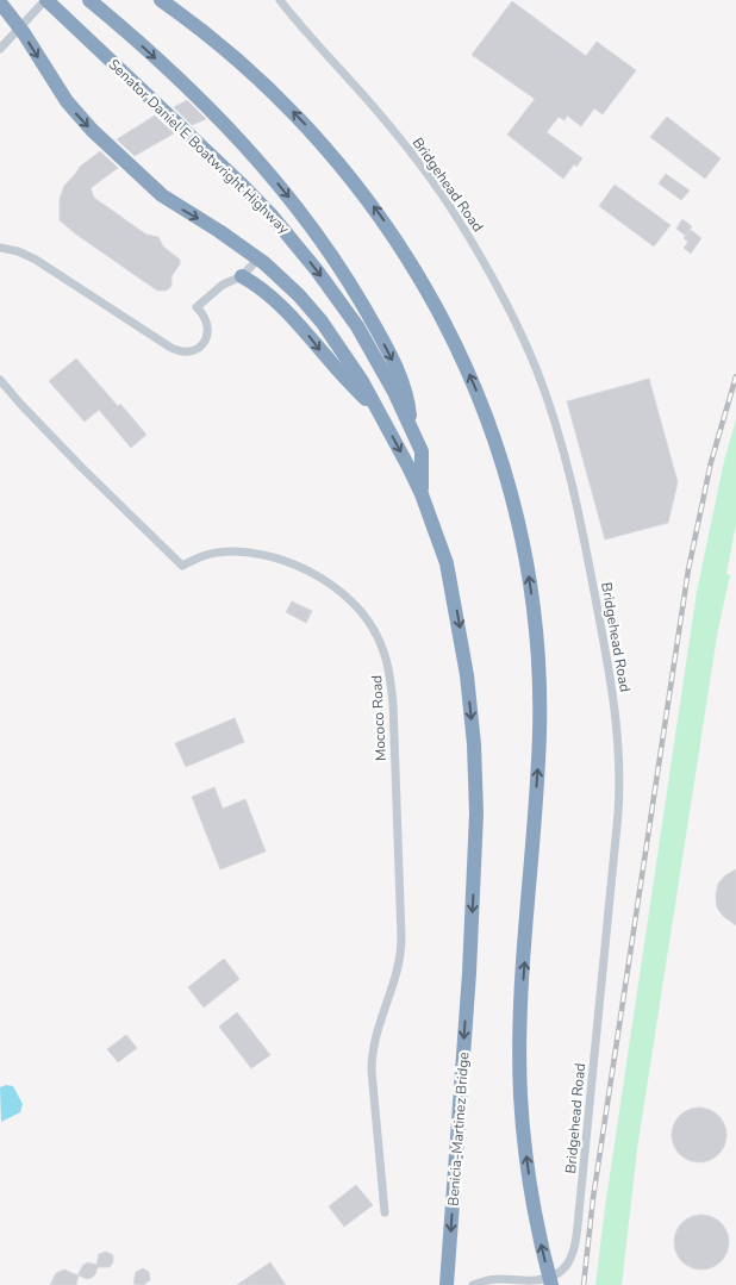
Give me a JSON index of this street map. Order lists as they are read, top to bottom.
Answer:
{
  "streets": {
    "highway": ["Senator Daniel E Boatwright Highway", "Benicia-Martinez Bridge"],
    "street": ["Bridgehead Road", "Mococo Road"]
  },
  "crossings": [
    ["Senator Daniel E Boatwright Highway", "Benicia-Martinez Bridge"]
  ],
  "one_way": ["Senator Daniel E Boatwright Highway", "Benicia-Martinez Bridge"]
}
